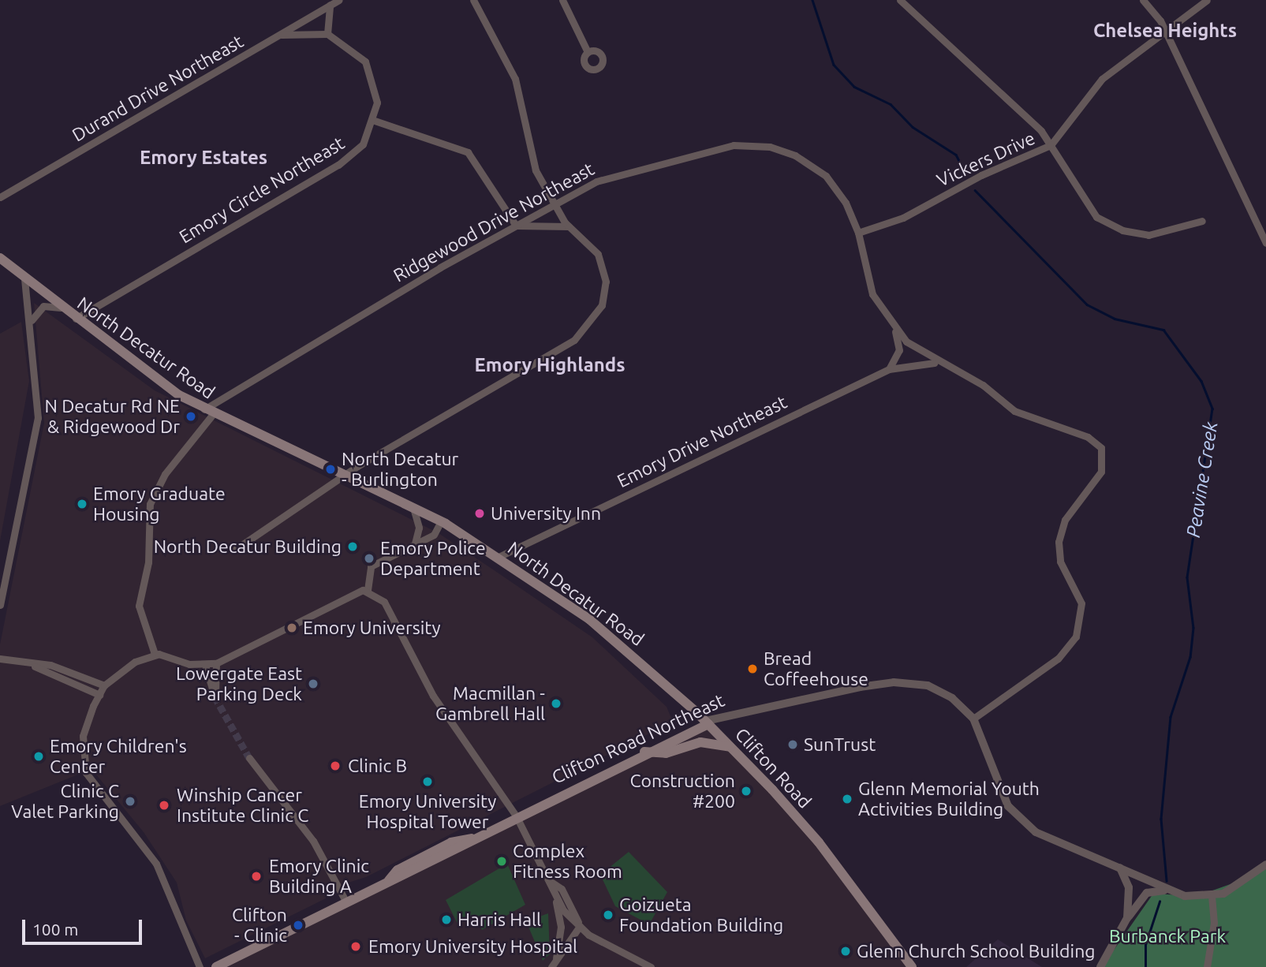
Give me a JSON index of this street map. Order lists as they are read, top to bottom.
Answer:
{
  "streets": {
    "main road": ["North Decatur Road", "Clifton Road Northeast", "Clifton Road"],
    "street": [
      "Durand Drive Northeast",
      "Vickers Drive",
      "Emory Circle Northeast",
      "Ridgewood Drive Northeast",
      "Emory Drive Northeast"
    ]
  },
  "crossings": [
    ["Durand Drive Northeast", "Emory Circle Northeast"],
    ["Vickers Drive", "Ridgewood Drive Northeast"],
    ["Emory Circle Northeast", "North Decatur Road"],
    ["Ridgewood Drive Northeast", "North Decatur Road"],
    ["Ridgewood Drive Northeast", "Emory Drive Northeast"],
    ["Ridgewood Drive Northeast", "Clifton Road Northeast"],
    ["North Decatur Road", "Emory Drive Northeast"],
    ["North Decatur Road", "Clifton Road Northeast"],
    ["North Decatur Road", "Clifton Road"]
  ],
  "districts": ["Chelsea Heights", "Emory Estates", "Emory Highlands"],
  "water": ["Peavine Creek"],
  "parks": ["Burbanck Park"],
  "places": [
    "N Decatur Rd NE & Ridgewood Dr",
    "North Decatur - Burlington",
    "Emory Graduate Housing",
    "University Inn",
    "North Decatur Building",
    "Emory Police Department",
    "Emory University",
    "Bread Coffeehouse",
    "Lowergate East Parking Deck",
    "Macmillan - Gambrell Hall",
    "SunTrust",
    "Emory Children's Center",
    "Clinic B",
    "Emory University Hospital Tower",
    "Construction #200",
    "Glenn Memorial Youth Activities Building",
    "Clinic C Valet Parking",
    "Winship Cancer Institute Clinic C",
    "Complex Fitness Room",
    "Emory Clinic Building A",
    "Goizueta Foundation Building",
    "Harris Hall",
    "Clifton - Clinic",
    "Emory University Hospital",
    "Glenn Church School Building"
  ],
  "scale_bar": "100 m"
}
